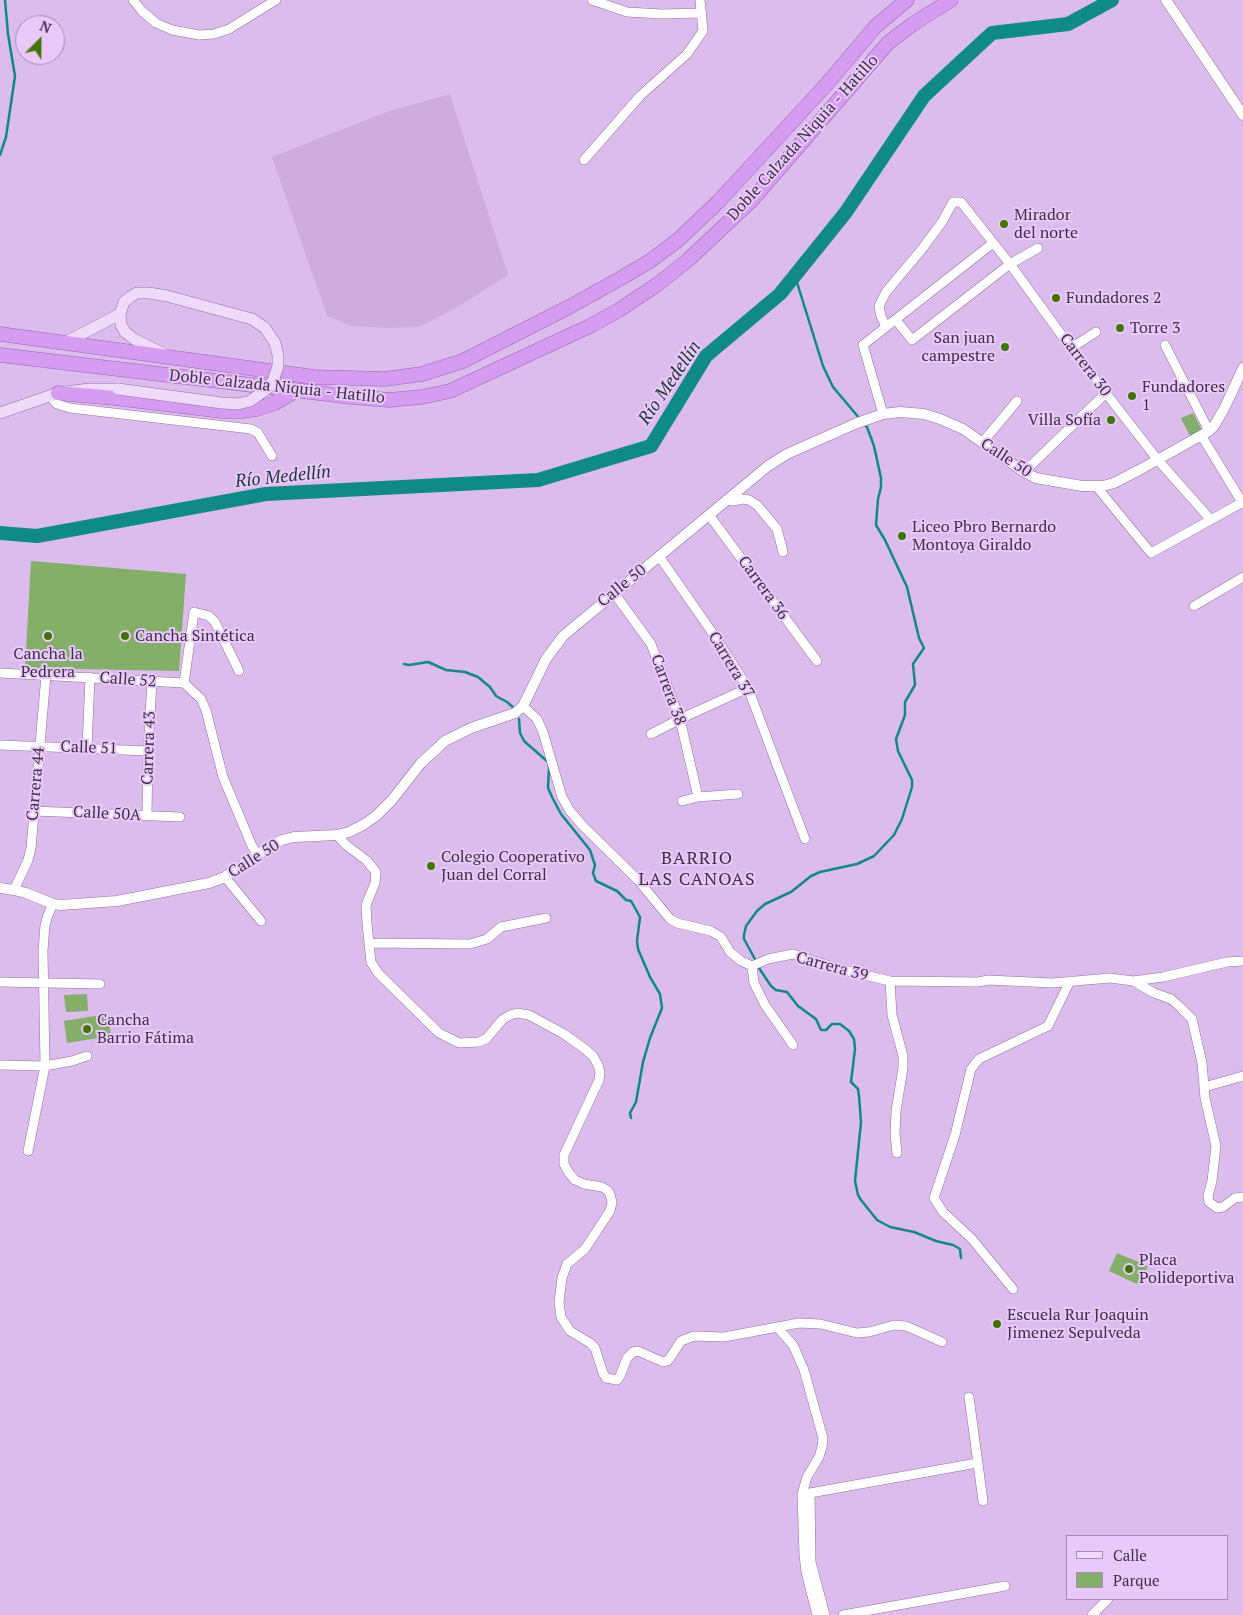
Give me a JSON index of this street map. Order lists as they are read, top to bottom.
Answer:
{
  "streets": {
    "highway": ["Doble Calzada Niquia - Hatillo"],
    "street": [
      "Carrera 30",
      "Calle 50",
      "Carrera 36",
      "Carrera 37",
      "Calle 52",
      "Carrera 38",
      "Calle 51",
      "Carrera 43",
      "Carrera 44",
      "Calle 50A",
      "Carrera 39"
    ]
  },
  "crossings": [
    ["Carrera 30", "Calle 50"],
    ["Calle 50", "Carrera 36"],
    ["Calle 50", "Carrera 37"],
    ["Calle 50", "Carrera 38"],
    ["Calle 50", "Carrera 44"],
    ["Calle 52", "Carrera 43"],
    ["Calle 52", "Carrera 44"],
    ["Calle 51", "Carrera 43"],
    ["Calle 51", "Carrera 44"],
    ["Carrera 43", "Calle 50A"],
    ["Carrera 44", "Calle 50A"]
  ],
  "districts": ["BARRIO LAS CANOAS"],
  "water": ["Río Medellín"],
  "places": [
    "Mirador del norte",
    "Fundadores 2",
    "Torre 3",
    "San juan campestre",
    "Fundadores 1",
    "Villa Sofía",
    "Liceo Pbro Bernardo Montoya Giraldo",
    "Cancha la Pedrera",
    "Cancha Sintética",
    "Colegio Cooperativo Juan del Corral",
    "Cancha Barrio Fátima",
    "Placa Polideportiva",
    "Escuela Rur Joaquin Jimenez Sepulveda"
  ],
  "legend": ["Calle", "Parque"],
  "north": "top right"
}
